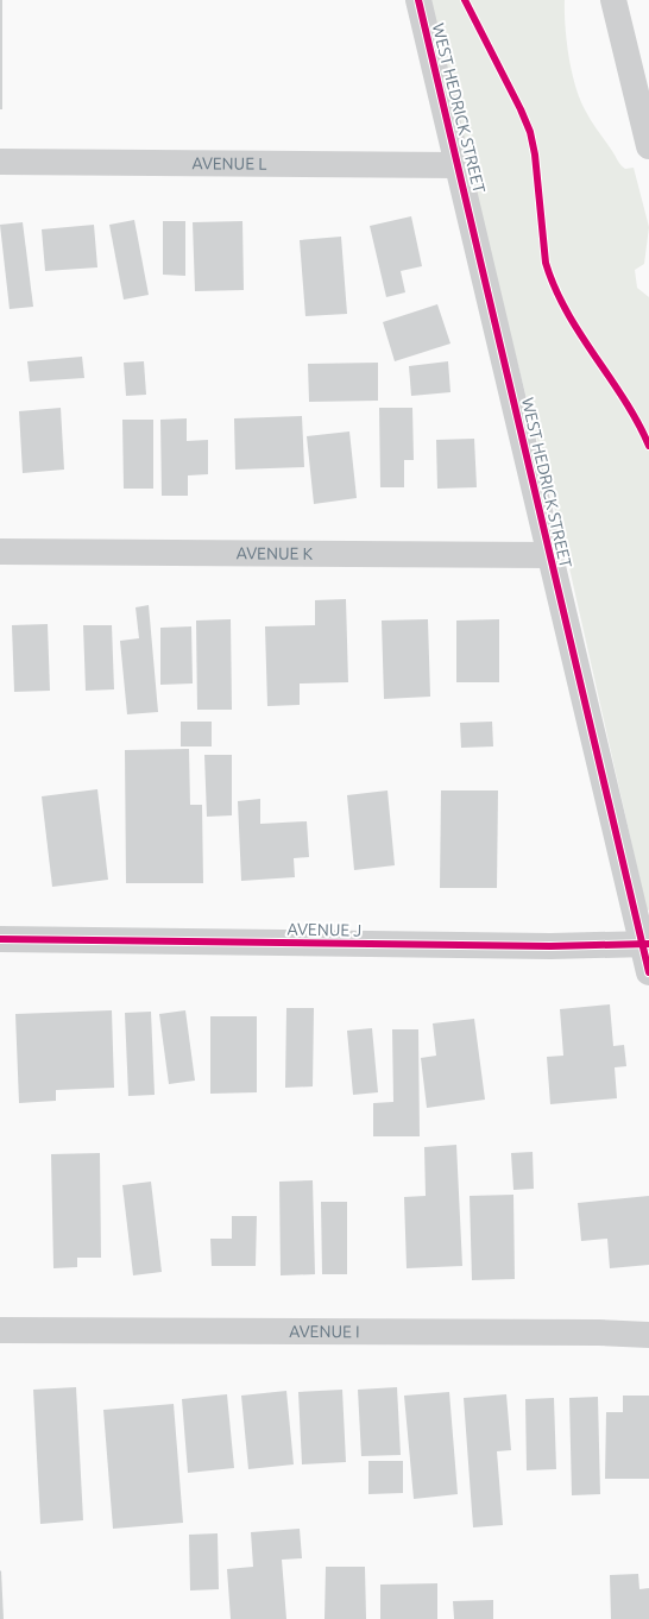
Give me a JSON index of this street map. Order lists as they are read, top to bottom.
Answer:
{
  "streets": {
    "street": [
      "WEST HEDRICK STREET",
      "AVENUE L",
      "AVENUE K",
      "AVENUE J",
      "AVENUE I"
    ]
  },
  "crossings": [
    ["WEST HEDRICK STREET", "AVENUE L"],
    ["WEST HEDRICK STREET", "AVENUE K"],
    ["WEST HEDRICK STREET", "AVENUE J"]
  ]
}
